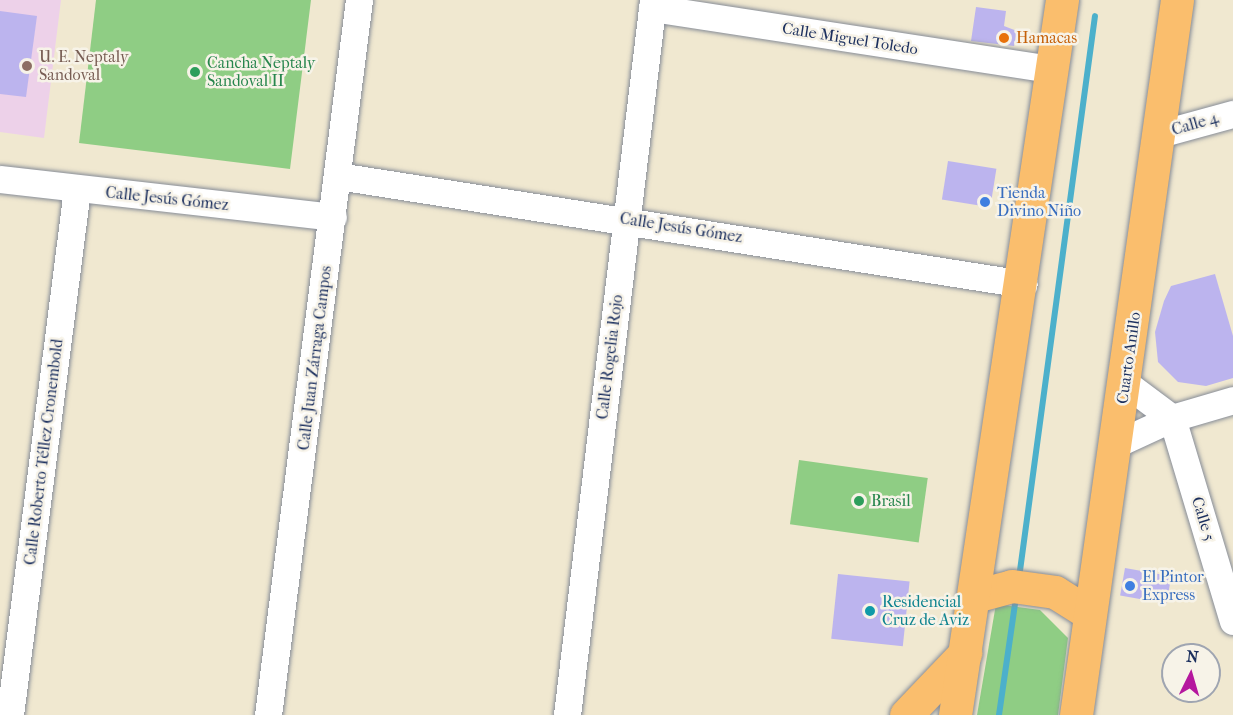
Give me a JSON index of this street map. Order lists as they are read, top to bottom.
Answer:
{
  "streets": {
    "main road": ["Cuarto Anillo"],
    "street": [
      "Calle Miguel Toledo",
      "Calle 4",
      "Calle Jesús Gómez",
      "Calle Rogelia Rojo",
      "Calle Juan Zárraga Campos",
      "Calle Roberto Téllez Cronembold",
      "Calle 5"
    ]
  },
  "crossings": [
    ["Calle Miguel Toledo", "Calle Rogelia Rojo"],
    ["Calle 4", "Cuarto Anillo"],
    ["Calle Jesús Gómez", "Calle Rogelia Rojo"],
    ["Calle Jesús Gómez", "Calle Juan Zárraga Campos"],
    ["Calle Jesús Gómez", "Calle Roberto Téllez Cronembold"]
  ],
  "places": [
    "Hamacas",
    "U. E. Neptaly Sandoval",
    "Cancha Neptaly Sandoval II",
    "Tienda Divino Niño",
    "Brasil",
    "El Pintor Express",
    "Residencial Cruz de Aviz"
  ],
  "north": "top"
}
